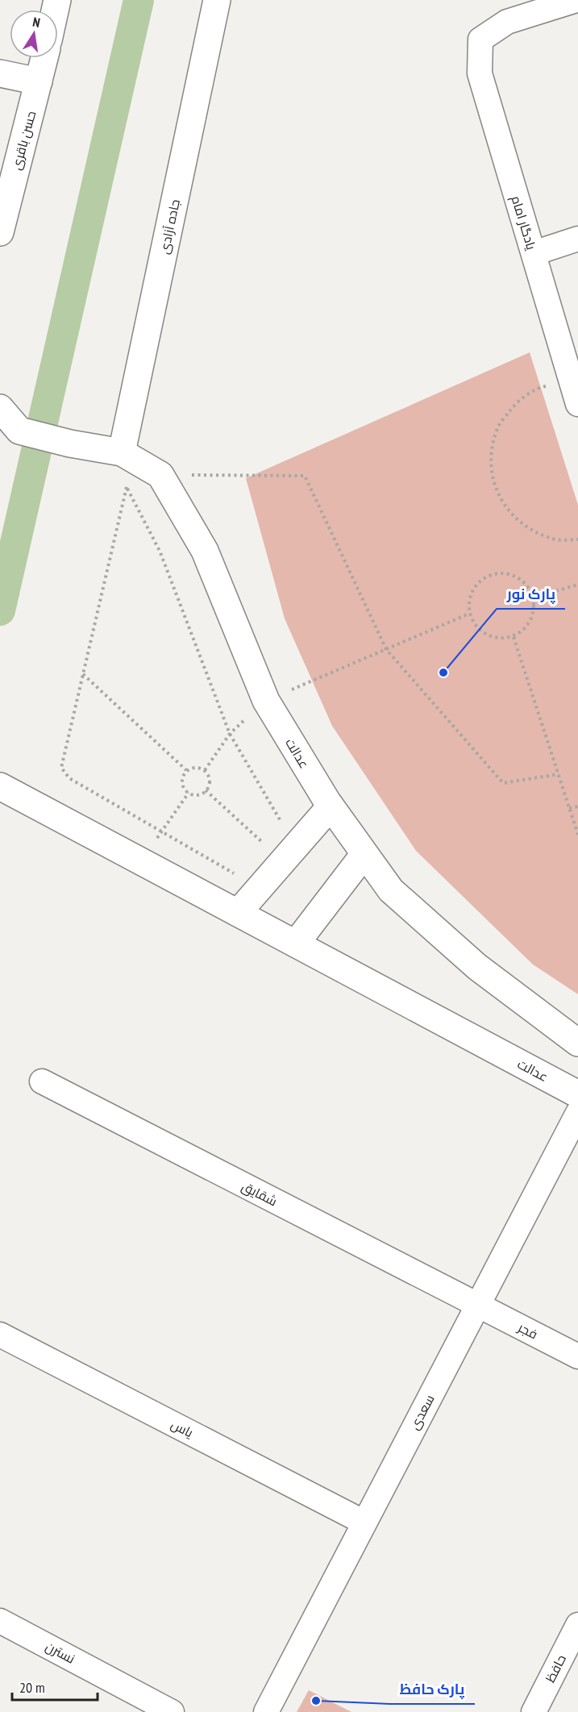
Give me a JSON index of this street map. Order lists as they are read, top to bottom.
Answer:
{
  "streets": {
    "main road": ["حسن باقری", "جاده آزادی", "عدالت"],
    "street": [
      "یادگار امام",
      "شقایق",
      "فجر",
      "سعدی",
      "یاس",
      "نسترن",
      "حافظ"
    ]
  },
  "crossings": [
    ["جاده آزادی", "عدالت"],
    ["شقایق", "فجر"],
    ["شقایق", "سعدی"],
    ["فجر", "سعدی"],
    ["سعدی", "یاس"]
  ],
  "places": ["پارک نور", "پارک حافظ"],
  "scale_bar": "20 m",
  "north": "top"
}
